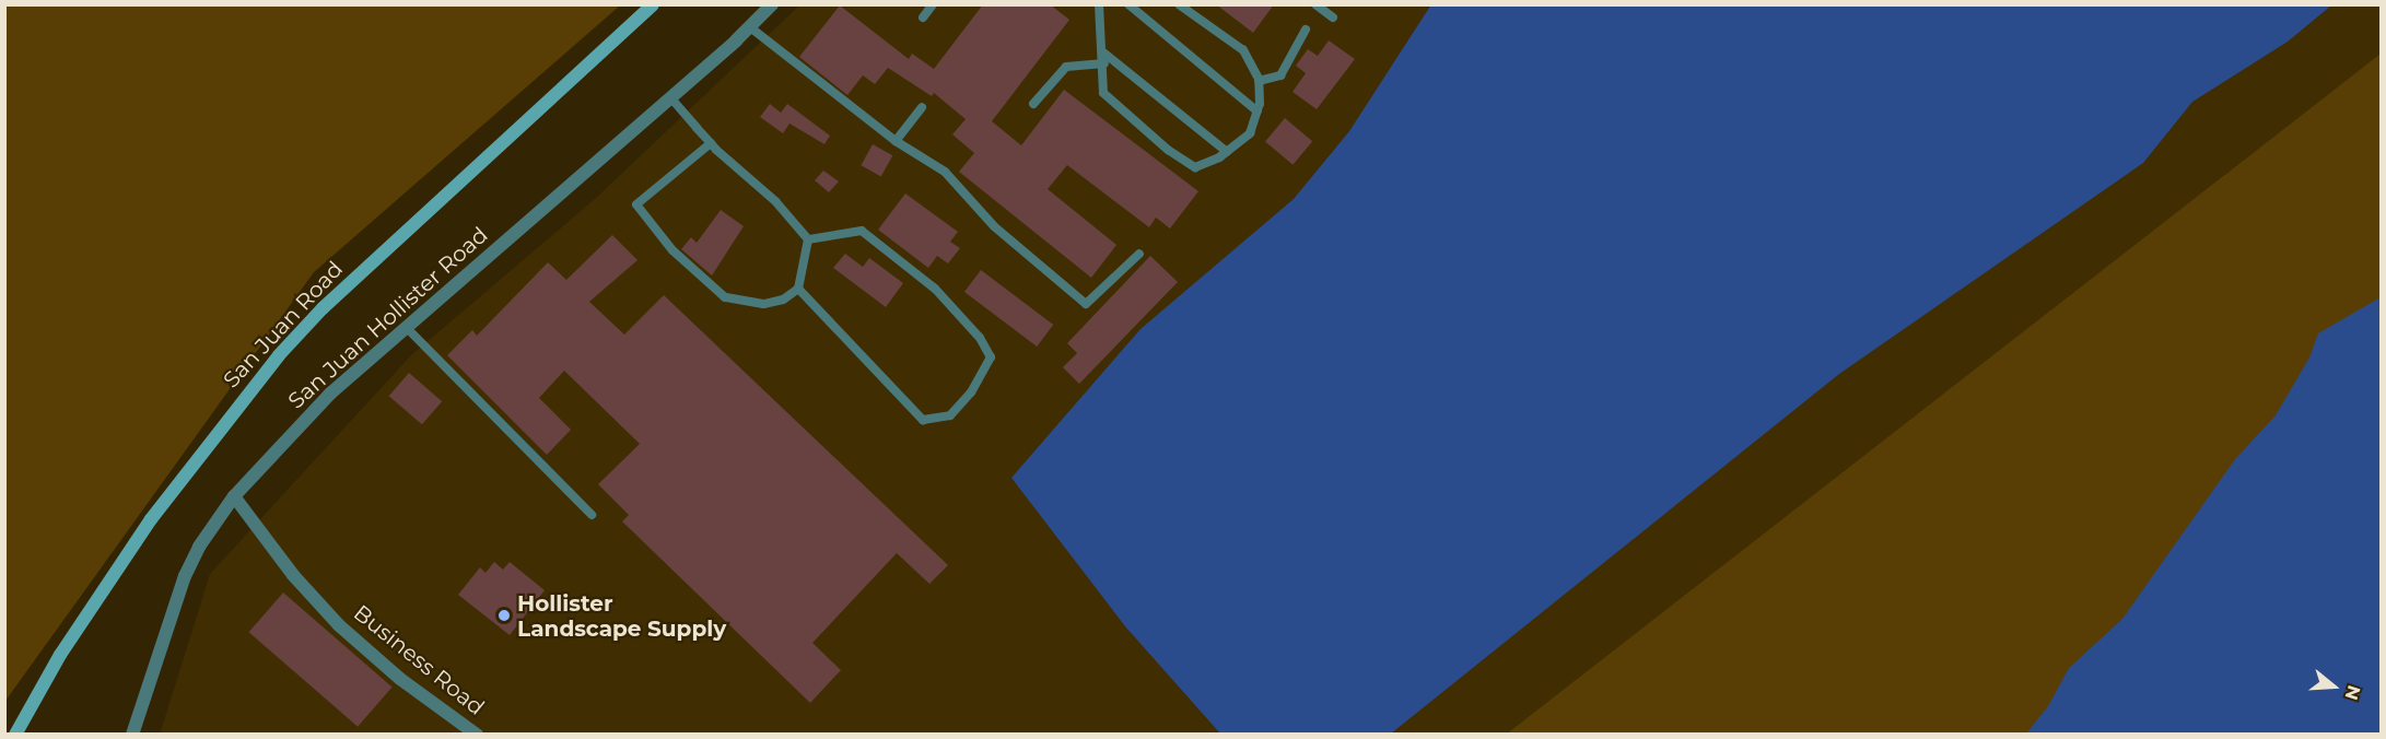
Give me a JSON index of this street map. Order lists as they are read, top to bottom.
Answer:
{
  "streets": {
    "main road": ["San Juan Road"],
    "street": ["San Juan Hollister Road", "Business Road"]
  },
  "crossings": [
    ["San Juan Hollister Road", "Business Road"]
  ],
  "places": ["Hollister Landscape Supply"],
  "north": "right"
}
